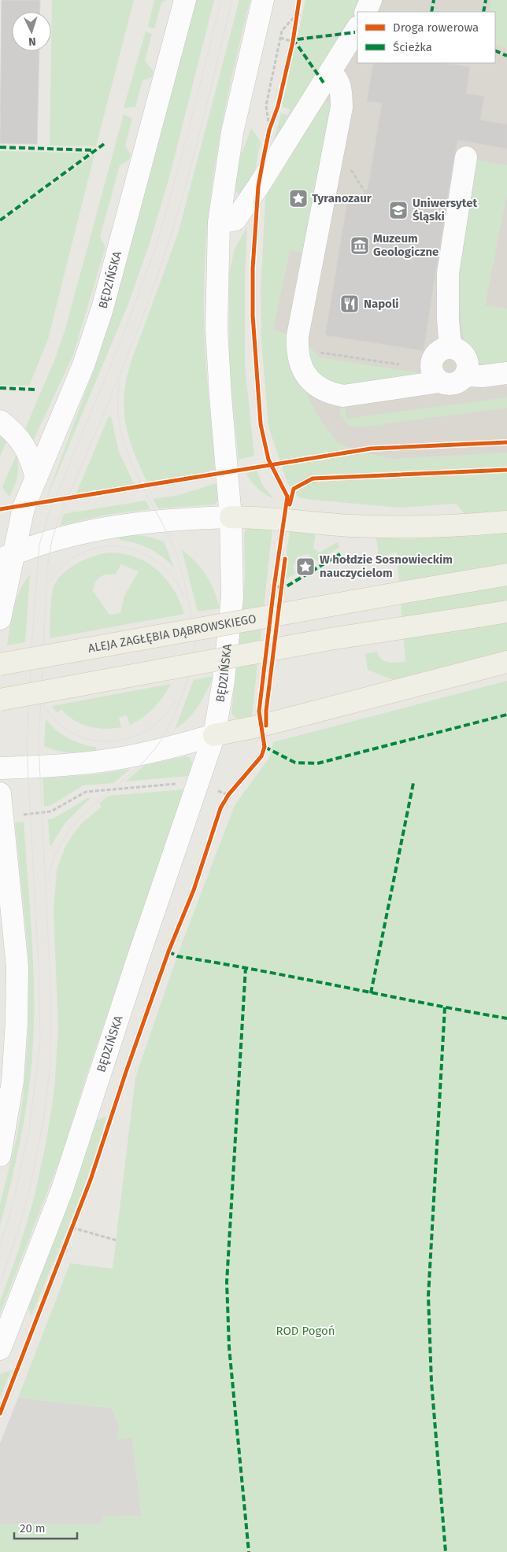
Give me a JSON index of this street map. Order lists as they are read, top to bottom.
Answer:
{
  "streets": {
    "main road": ["ALEJA ZAGŁĘBIA DĄBROWSKIEGO"],
    "street": ["BĘDZIŃSKA"]
  },
  "parks": ["ROD Pogoń"],
  "places": {
    "place": ["Tyranozaur", "W hołdzie Sosnowieckim nauczycielom"],
    "school or university": ["Uniwersytet Śląski"],
    "museum": ["Muzeum Geologiczne"],
    "restaurant": ["Napoli"]
  },
  "legend": ["Droga rowerowa", "Ścieżka"],
  "scale_bar": "20 m",
  "north": "bottom"
}
